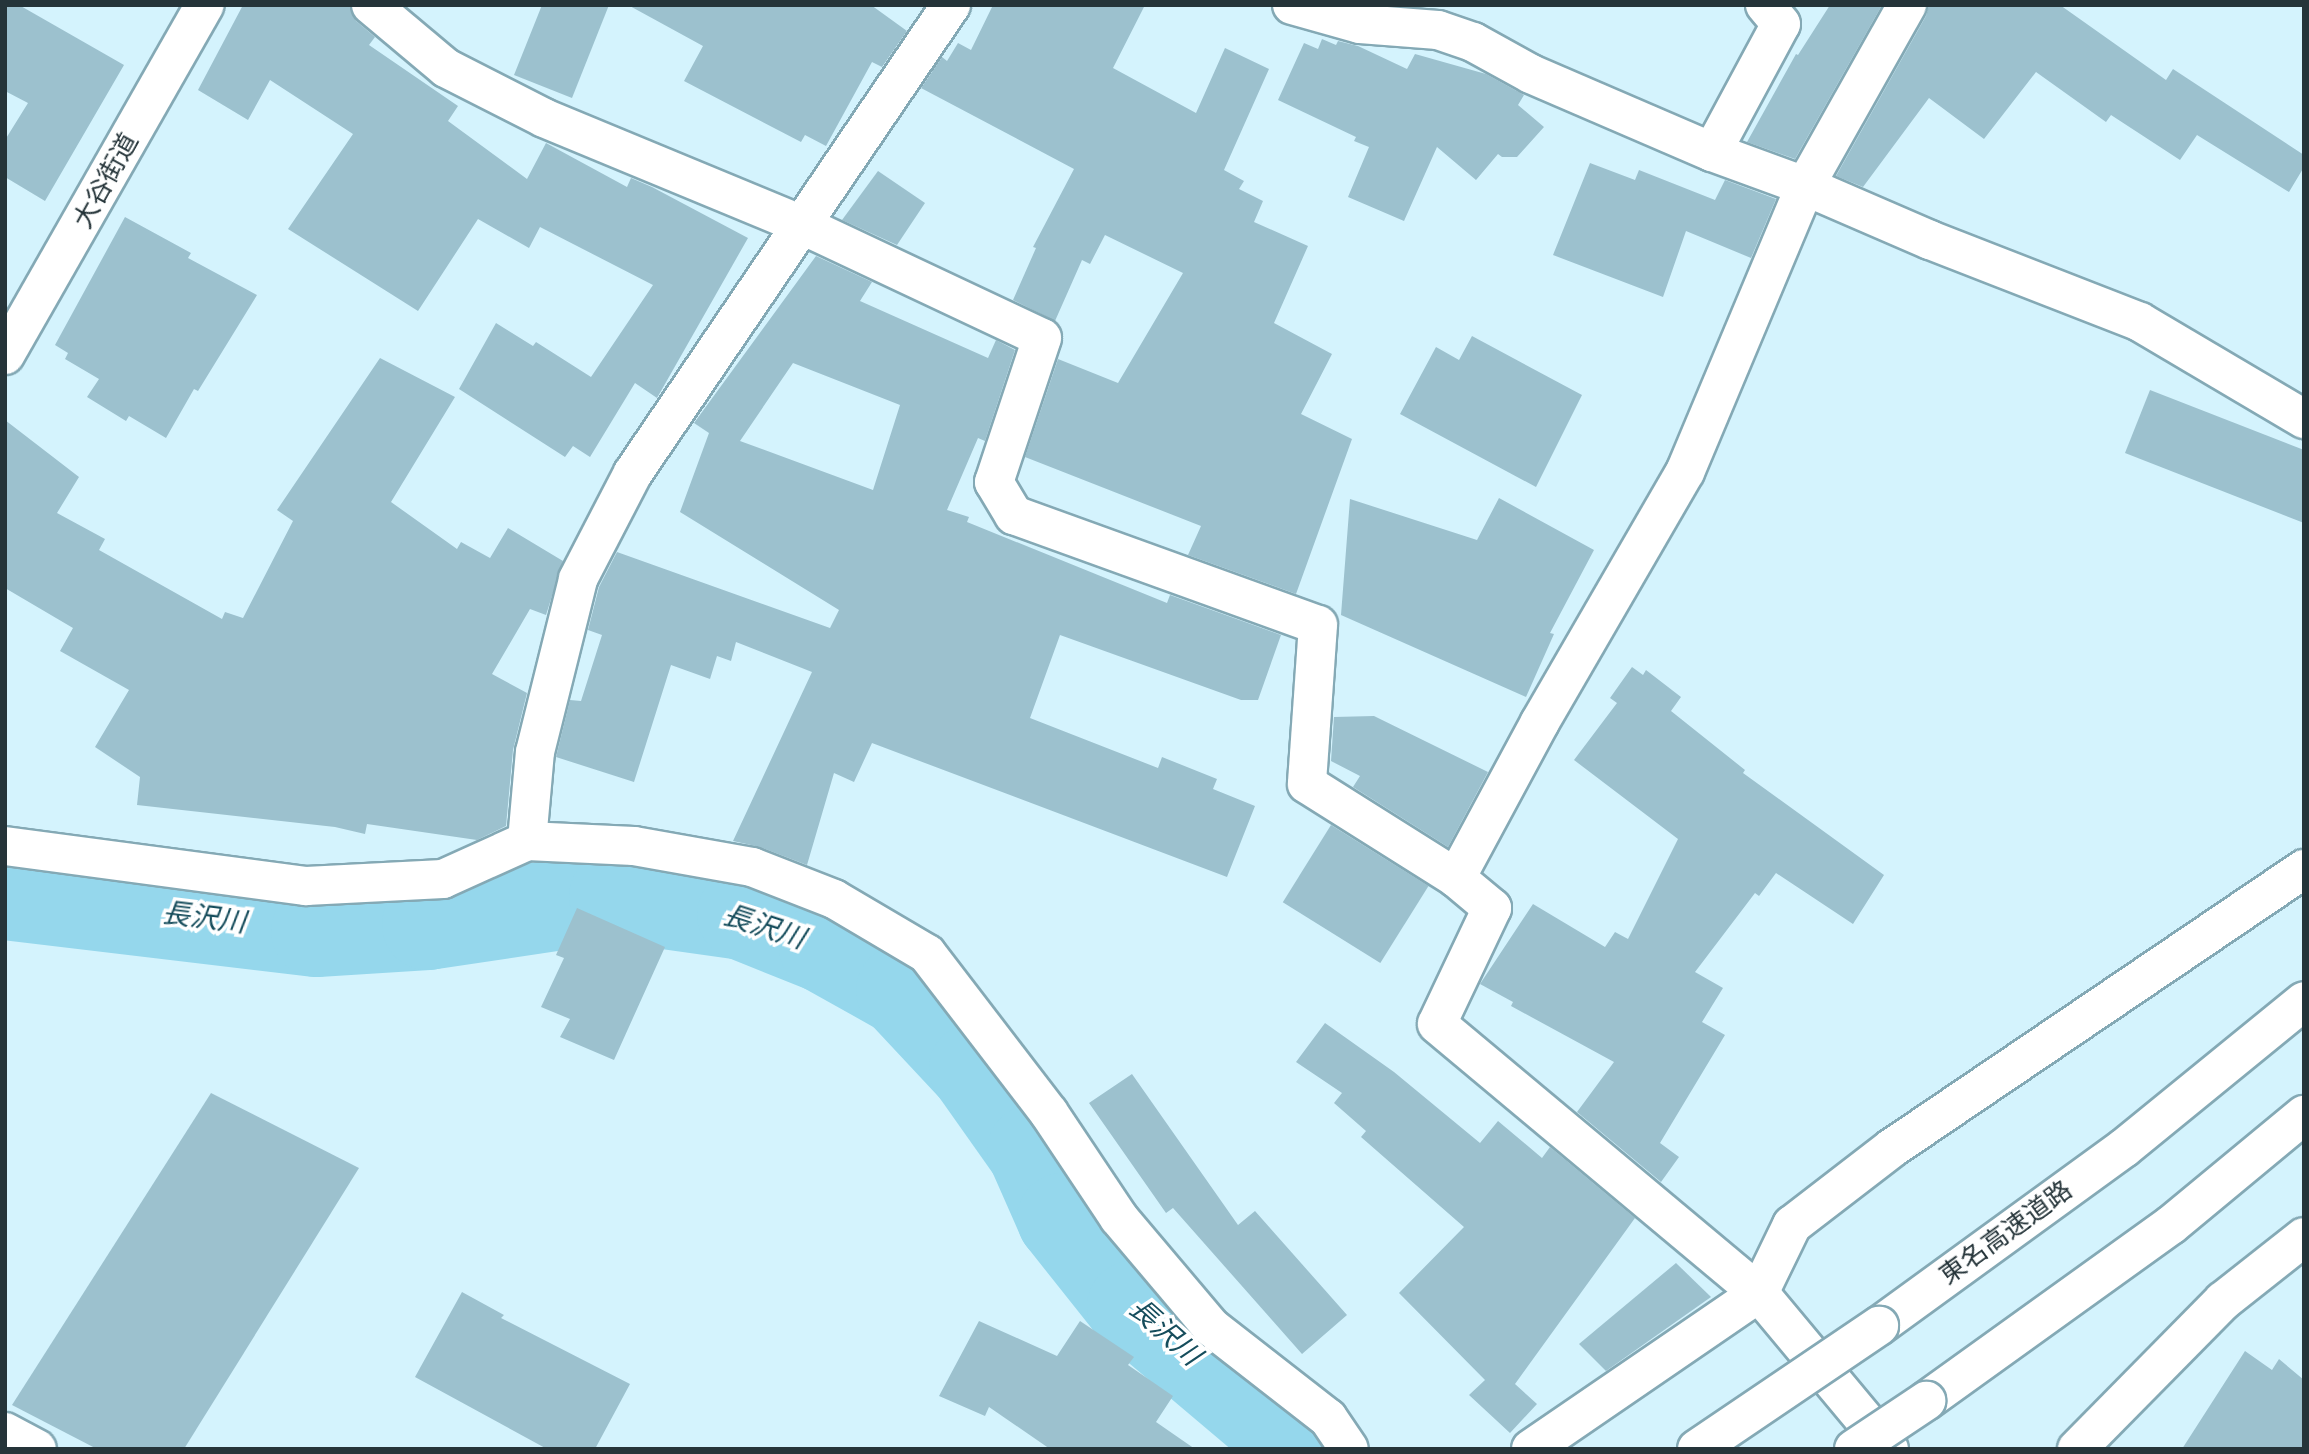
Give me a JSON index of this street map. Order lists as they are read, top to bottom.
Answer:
{
  "streets": {
    "main road": ["大谷街道", "東名高速道路"]
  },
  "water": ["長沢川"]
}
